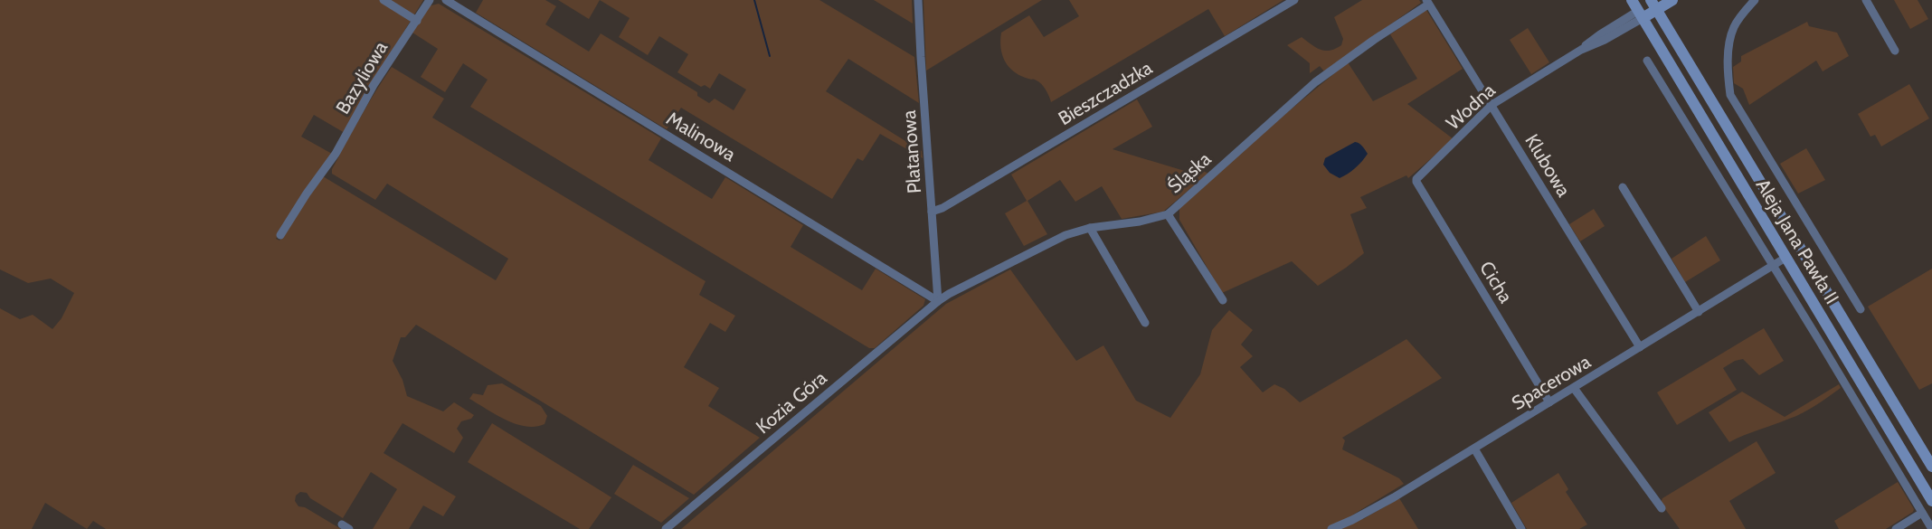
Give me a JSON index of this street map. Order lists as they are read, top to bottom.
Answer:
{
  "streets": {
    "main road": ["Aleja Jana Pawła II"],
    "street": [
      "Bazyliowa",
      "Bieszczadzka",
      "Wodna",
      "Malinowa",
      "Platanowa",
      "Klubowa",
      "Śląska",
      "Cicha",
      "Spacerowa",
      "Kozia Góra"
    ]
  },
  "crossings": [
    ["Bieszczadzka", "Platanowa"],
    ["Wodna", "Klubowa"],
    ["Wodna", "Aleja Jana Pawła II"],
    ["Wodna", "Cicha"],
    ["Malinowa", "Platanowa"],
    ["Malinowa", "Śląska"],
    ["Malinowa", "Kozia Góra"],
    ["Platanowa", "Śląska"],
    ["Platanowa", "Kozia Góra"],
    ["Klubowa", "Śląska"],
    ["Klubowa", "Spacerowa"],
    ["Śląska", "Kozia Góra"],
    ["Aleja Jana Pawła II", "Spacerowa"],
    ["Cicha", "Spacerowa"]
  ]
}
